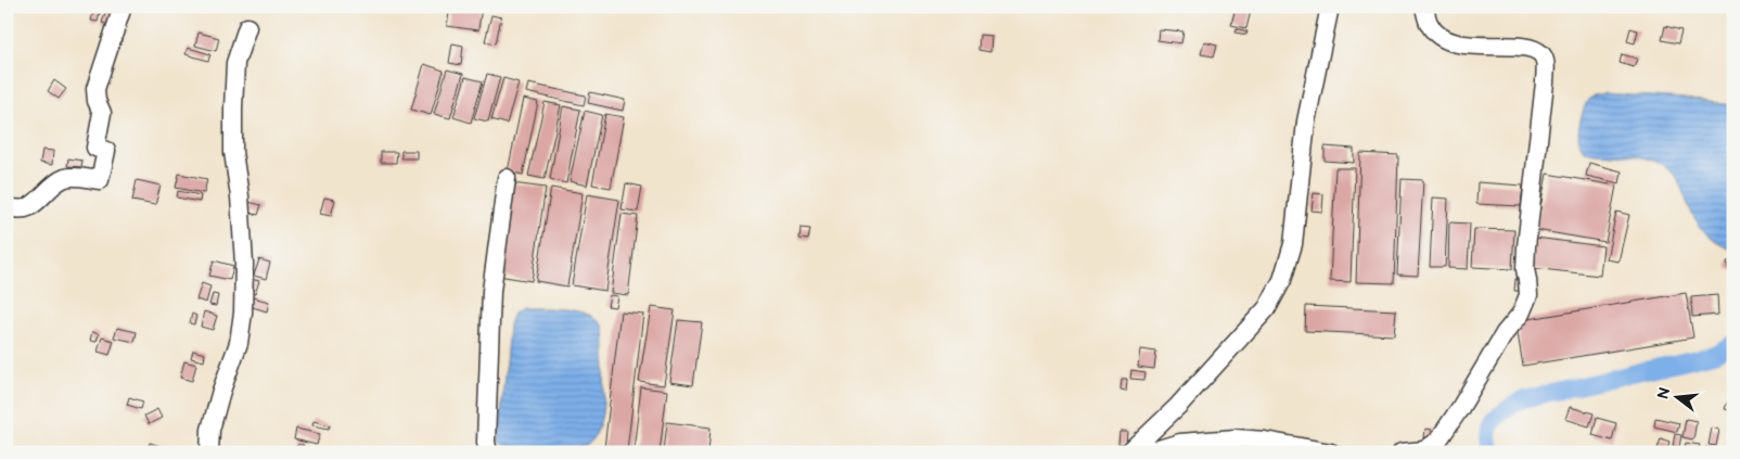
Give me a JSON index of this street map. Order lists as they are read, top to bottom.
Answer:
{
  "north": "left"
}
